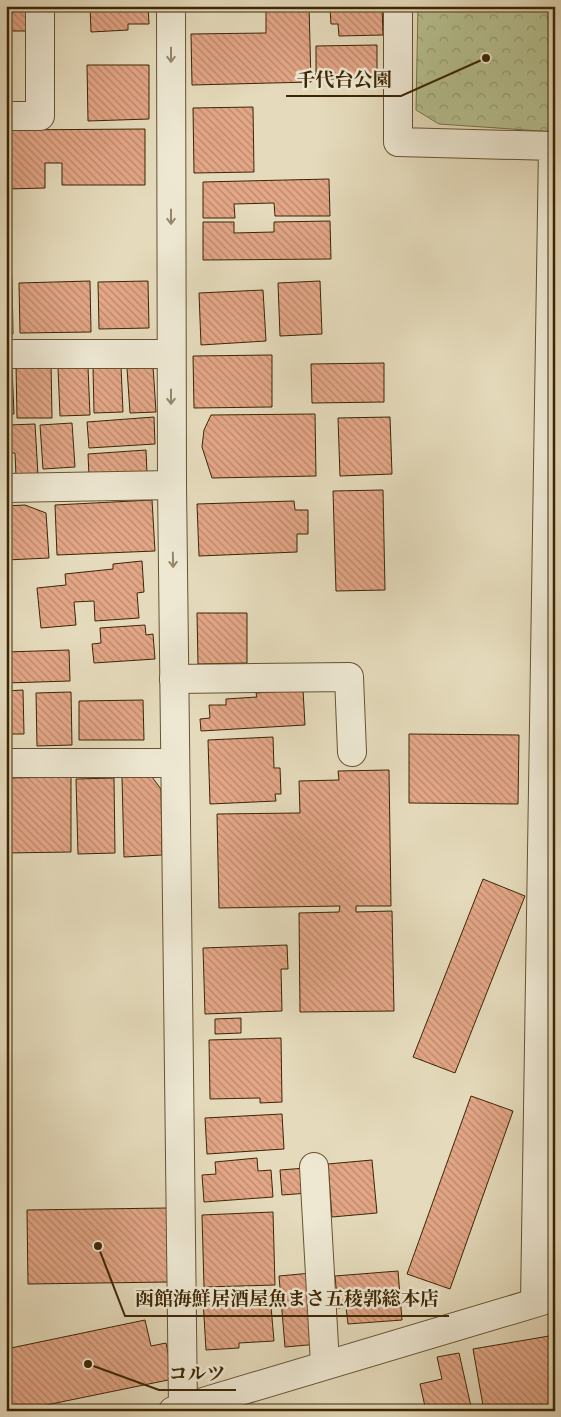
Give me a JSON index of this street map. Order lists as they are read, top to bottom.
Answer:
{
  "places": ["千代台公園", "函館海鮮居酒屋魚まさ五稜郭総本店", "コルツ"]
}
